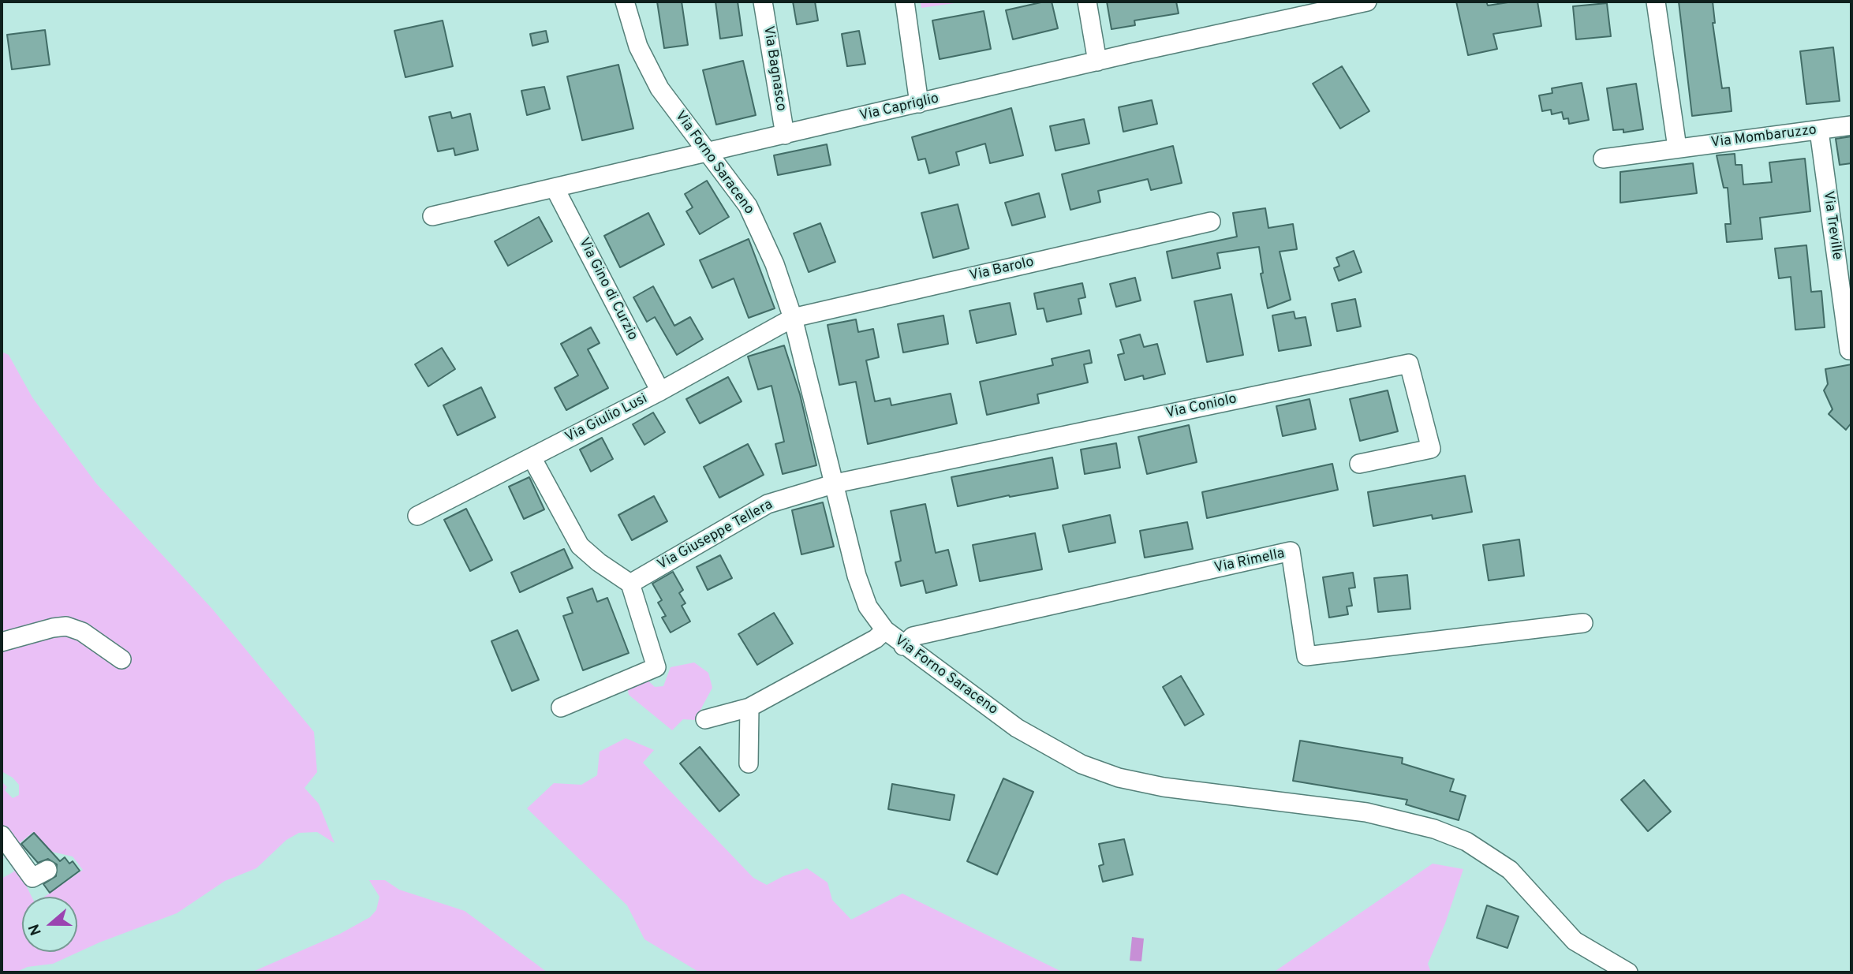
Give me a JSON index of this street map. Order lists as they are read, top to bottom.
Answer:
{
  "streets": {
    "street": [
      "Via Bagnasco",
      "Via Capriglio",
      "Via Mombaruzzo",
      "Via Forno Saraceno",
      "Via Treville",
      "Via Barolo",
      "Via Gino di Curzio",
      "Via Coniolo",
      "Via Giulio Lusi",
      "Via Giuseppe Tellera",
      "Via Rimella"
    ]
  },
  "crossings": [
    ["Via Bagnasco", "Via Capriglio"],
    ["Via Capriglio", "Via Forno Saraceno"],
    ["Via Capriglio", "Via Gino di Curzio"],
    ["Via Mombaruzzo", "Via Treville"],
    ["Via Forno Saraceno", "Via Barolo"],
    ["Via Forno Saraceno", "Via Coniolo"],
    ["Via Forno Saraceno", "Via Giulio Lusi"],
    ["Via Forno Saraceno", "Via Giuseppe Tellera"],
    ["Via Forno Saraceno", "Via Rimella"],
    ["Via Barolo", "Via Giulio Lusi"],
    ["Via Gino di Curzio", "Via Giulio Lusi"],
    ["Via Coniolo", "Via Giuseppe Tellera"]
  ],
  "north": "left"
}
